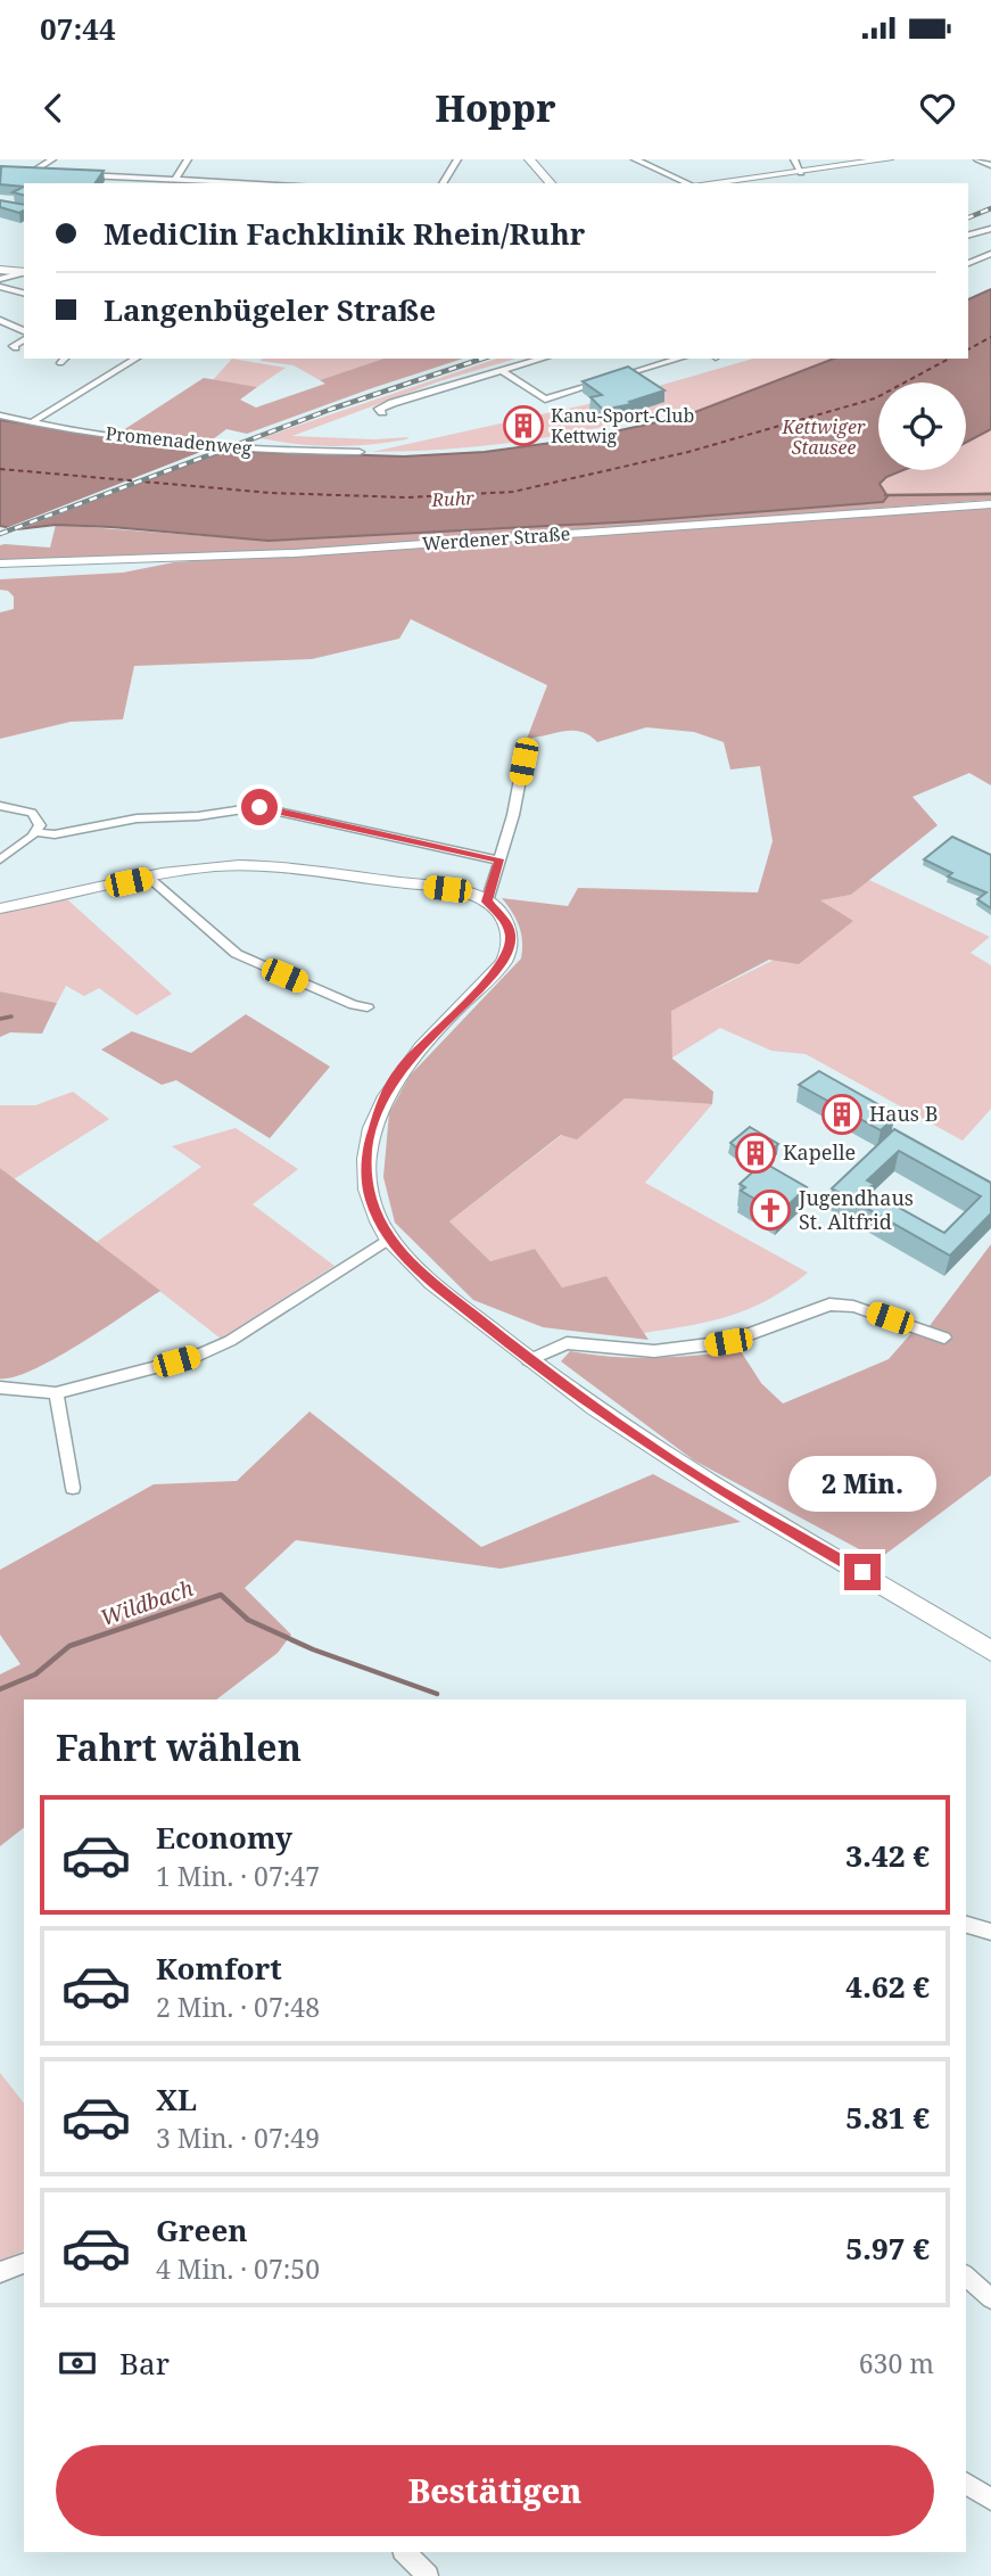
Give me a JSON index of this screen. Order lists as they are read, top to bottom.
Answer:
{
  "streets": {
    "main road": ["Werdener Straße"],
    "street": ["Promenadenweg"]
  },
  "water": ["Kettwiger Stausee", "Ruhr", "Wildbach"],
  "places": {
    "building": ["Kanu-Sport-Club Kettwig", "Haus B", "Kapelle"],
    "church": ["Jugendhaus St. Altfrid"]
  },
  "page": {
    "status": "07:44",
    "header": "Hoppr",
    "banner": ["MediClin Fachklinik Rhein/Ruhr", "Langenbügeler Straße"],
    "bubble": "2 Min.",
    "heading": "Fahrt wählen",
    "list": [
      {
        "name": "Economy",
        "note": "1 Min. · 07:47",
        "value": "3.42 €"
      },
      {
        "name": "Komfort",
        "note": "2 Min. · 07:48",
        "value": "4.62 €"
      },
      {
        "name": "XL",
        "note": "3 Min. · 07:49",
        "value": "5.81 €"
      },
      {
        "name": "Green",
        "note": "4 Min. · 07:50",
        "value": "5.97 €"
      }
    ],
    "pay": ["Bar", "630 m"],
    "buttons": "Bestätigen"
  }
}
